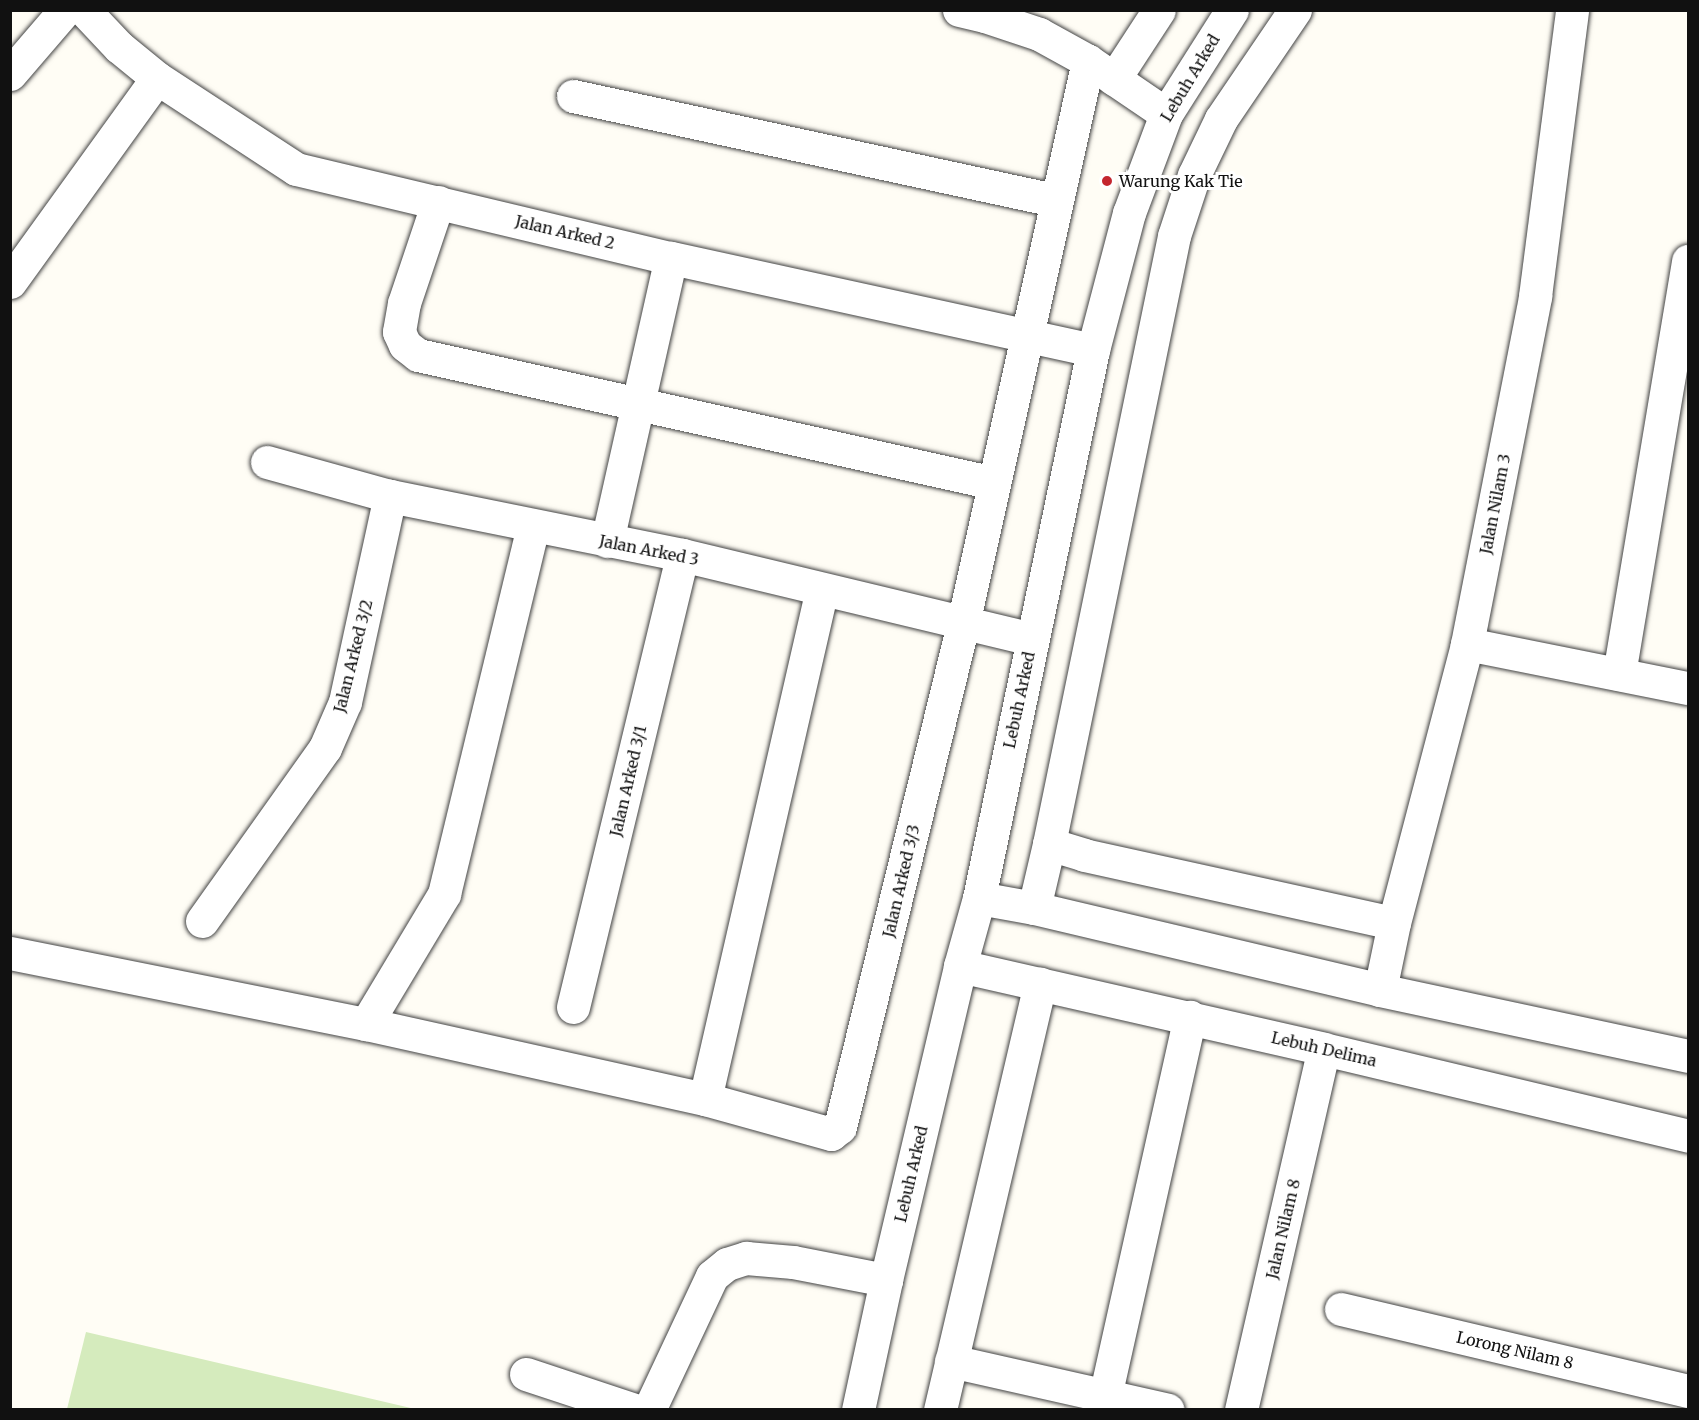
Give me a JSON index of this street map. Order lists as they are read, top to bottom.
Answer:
{
  "streets": {
    "street": [
      "Lebuh Arked",
      "Jalan Arked 2",
      "Jalan Nilam 3",
      "Jalan Arked 3",
      "Jalan Arked 3/2",
      "Jalan Arked 3/1",
      "Jalan Arked 3/3",
      "Lebuh Delima",
      "Jalan Nilam 8",
      "Lorong Nilam 8"
    ]
  },
  "crossings": [
    ["Lebuh Arked", "Jalan Arked 2"],
    ["Lebuh Arked", "Jalan Arked 3"],
    ["Lebuh Arked", "Lebuh Delima"],
    ["Jalan Arked 2", "Jalan Arked 3/3"],
    ["Jalan Arked 3", "Jalan Arked 3/2"],
    ["Jalan Arked 3", "Jalan Arked 3/1"],
    ["Jalan Arked 3", "Jalan Arked 3/3"],
    ["Lebuh Delima", "Jalan Nilam 8"]
  ],
  "places": ["Warung Kak Tie"]
}
